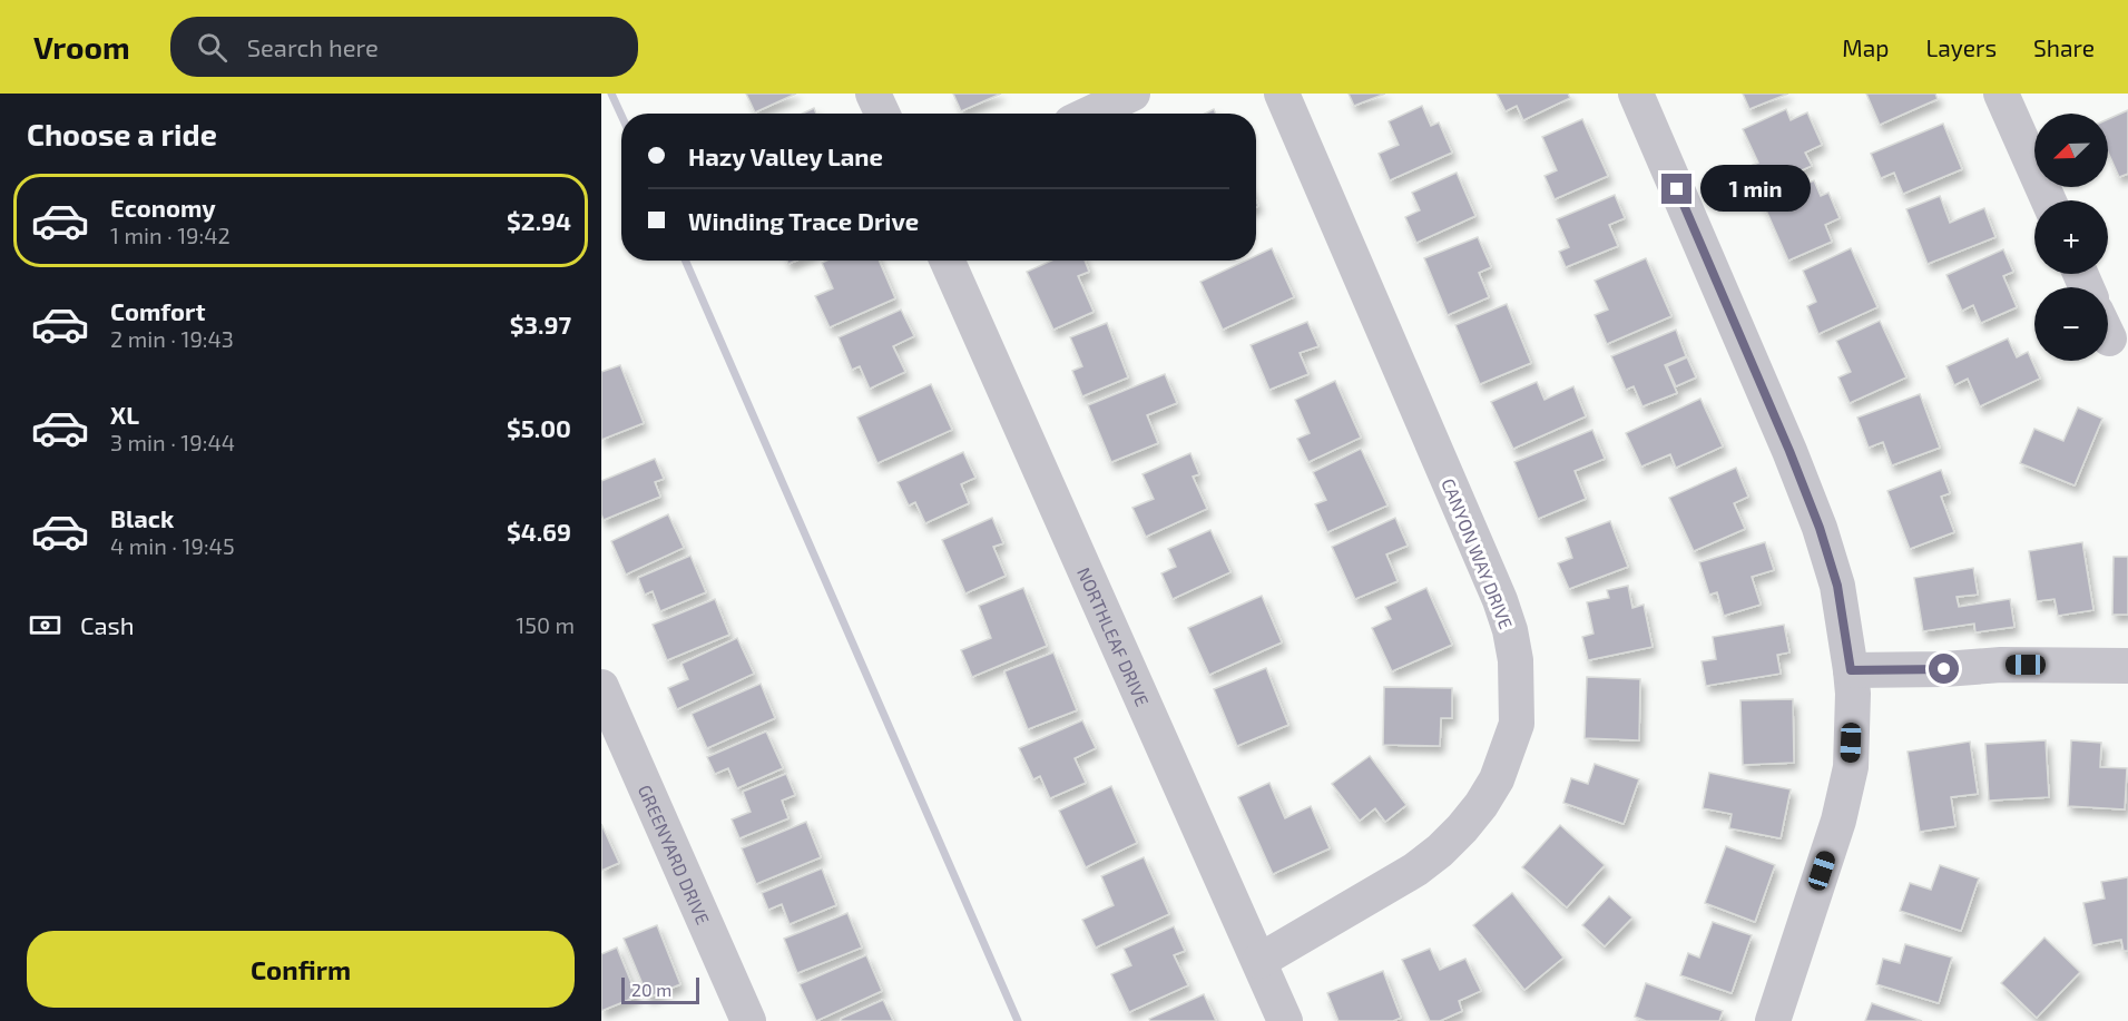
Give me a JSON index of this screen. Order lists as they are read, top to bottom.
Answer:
{
  "streets": {
    "street": ["CANYON WAY DRIVE", "NORTHLEAF DRIVE", "GREENYARD DRIVE"]
  },
  "crossings": [
    ["CANYON WAY DRIVE", "NORTHLEAF DRIVE"]
  ],
  "scale_bar": "20 m",
  "north": "bottom left",
  "page": {
    "header": "Vroom",
    "search": "Search here",
    "nav": ["Map", "Layers", "Share"],
    "heading": "Choose a ride",
    "map_buttons": ["+", "−"],
    "banner": ["Hazy Valley Lane", "Winding Trace Drive"],
    "bubble": "1 min",
    "list": [
      {
        "name": "Economy",
        "note": "1 min · 19:42",
        "value": "$2.94"
      },
      {
        "name": "Comfort",
        "note": "2 min · 19:43",
        "value": "$3.97"
      },
      {
        "name": "XL",
        "note": "3 min · 19:44",
        "value": "$5.00"
      },
      {
        "name": "Black",
        "note": "4 min · 19:45",
        "value": "$4.69"
      }
    ],
    "pay": ["Cash", "150 m"],
    "buttons": "Confirm",
    "scale": "20 m"
  }
}
